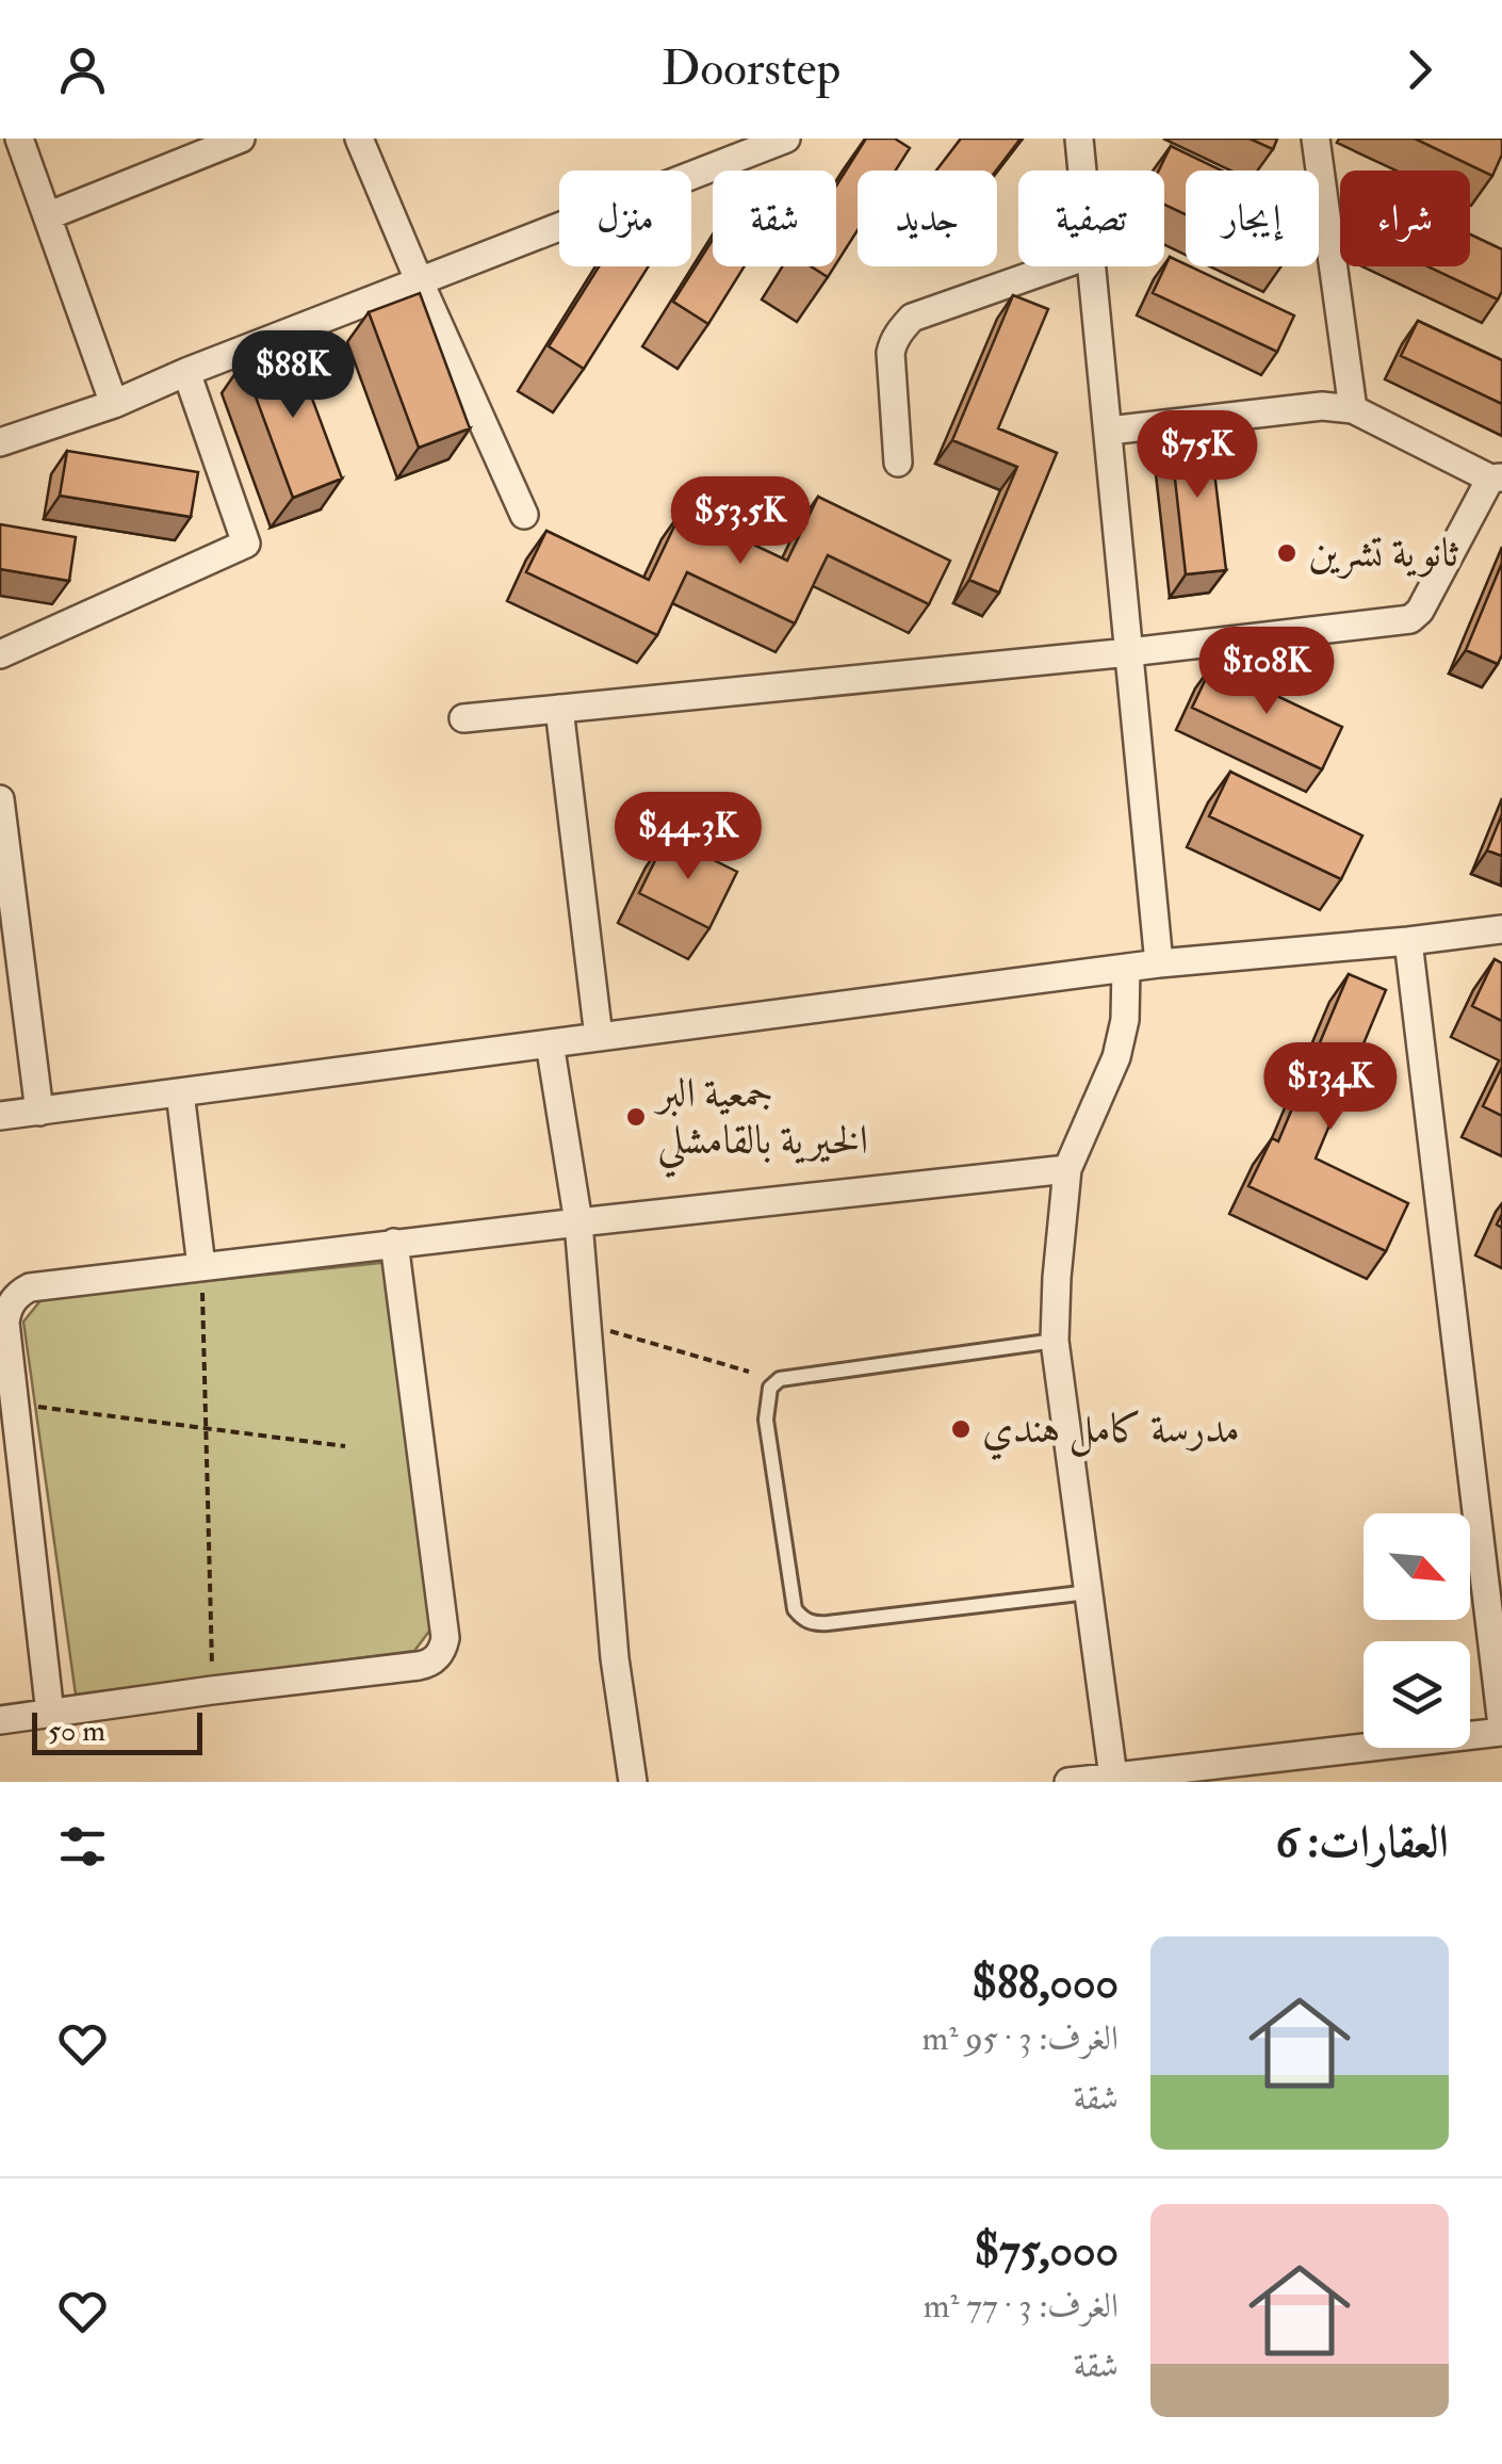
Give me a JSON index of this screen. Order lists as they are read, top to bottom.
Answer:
{
  "places": ["ثانوية تشرين", "جمعية البر الخيرية بالقامشلي", "مدرسة كامل هندي"],
  "scale_bar": "50 m",
  "north": "bottom right",
  "page": {
    "header": "Doorstep",
    "chip": [
      "شراء",
      "إيجار",
      "تصفية",
      "جديد",
      "شقة",
      "منزل"
    ],
    "price": [
      "$88K",
      "$75K",
      "$53.5K",
      "$108K",
      "$44.3K",
      "$134K"
    ],
    "scale": "50 m",
    "heading": "العقارات: 6",
    "list": [
      {
        "name": "$88,000",
        "note": "الغرف: 3 · 95 m² · شقة"
      },
      {
        "name": "$75,000",
        "note": "الغرف: 3 · 77 m² · شقة"
      }
    ]
  }
}
